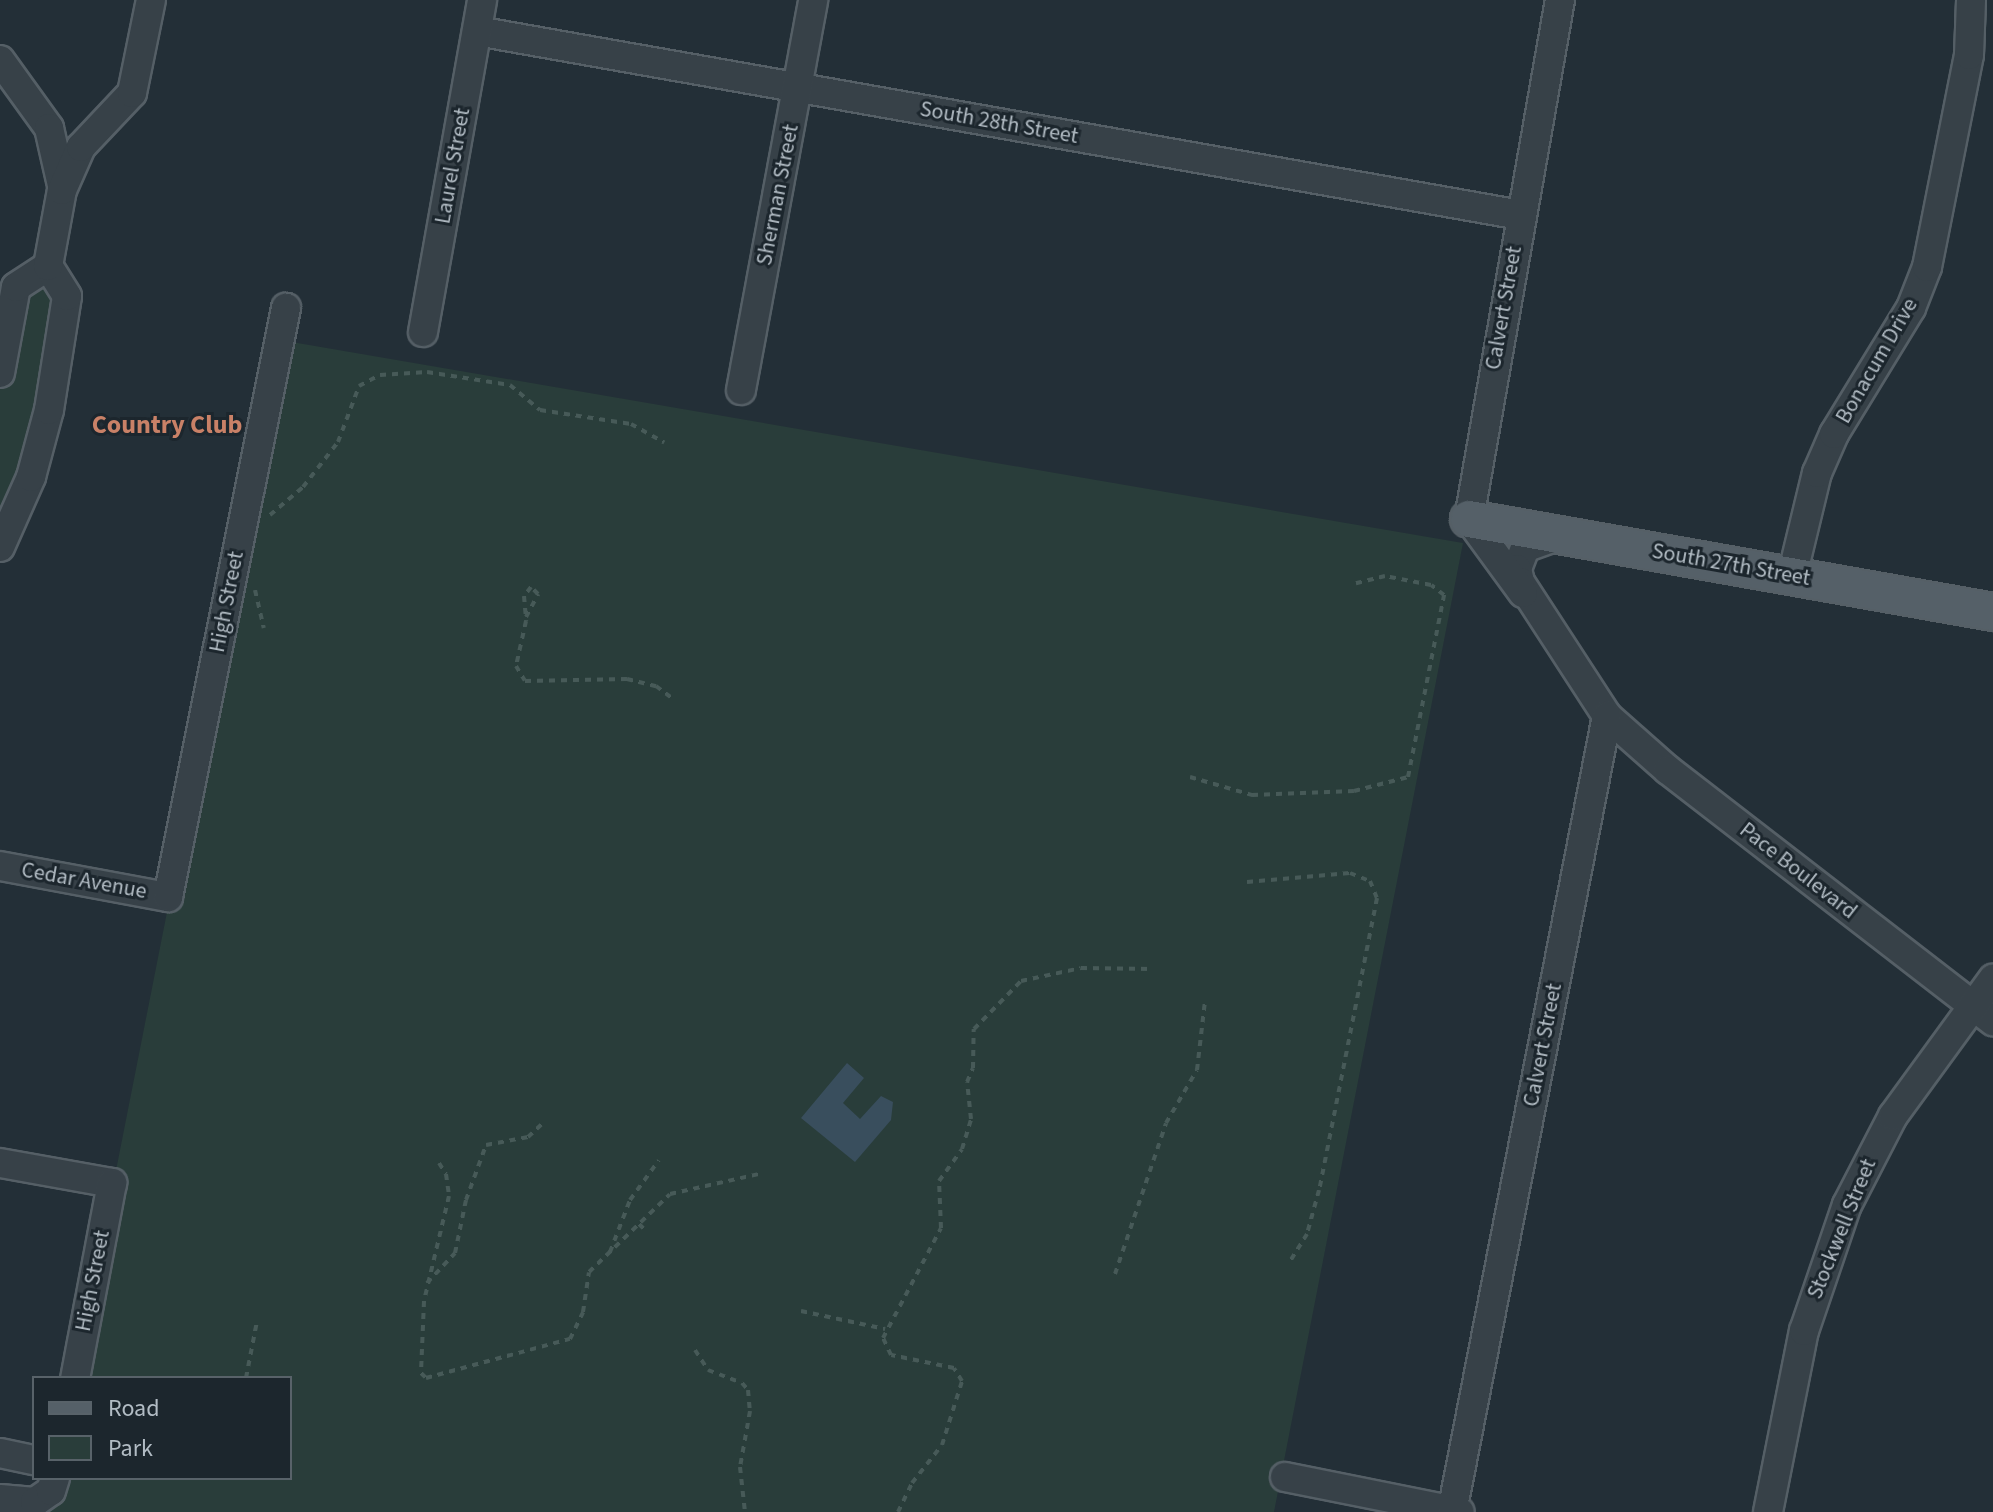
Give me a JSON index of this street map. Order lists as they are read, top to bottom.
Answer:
{
  "streets": {
    "main road": ["South 27th Street"],
    "street": [
      "South 28th Street",
      "Laurel Street",
      "Sherman Street",
      "Calvert Street",
      "Bonacum Drive",
      "High Street",
      "Pace Boulevard",
      "Cedar Avenue",
      "Stockwell Street"
    ]
  },
  "crossings": [
    ["South 28th Street", "Laurel Street"],
    ["South 28th Street", "Sherman Street"],
    ["South 28th Street", "Calvert Street"],
    ["Calvert Street", "South 27th Street"],
    ["Calvert Street", "Pace Boulevard"],
    ["Bonacum Drive", "South 27th Street"],
    ["High Street", "Cedar Avenue"],
    ["Pace Boulevard", "Stockwell Street"]
  ],
  "districts": ["Country Club"],
  "legend": ["Road", "Park"]
}
